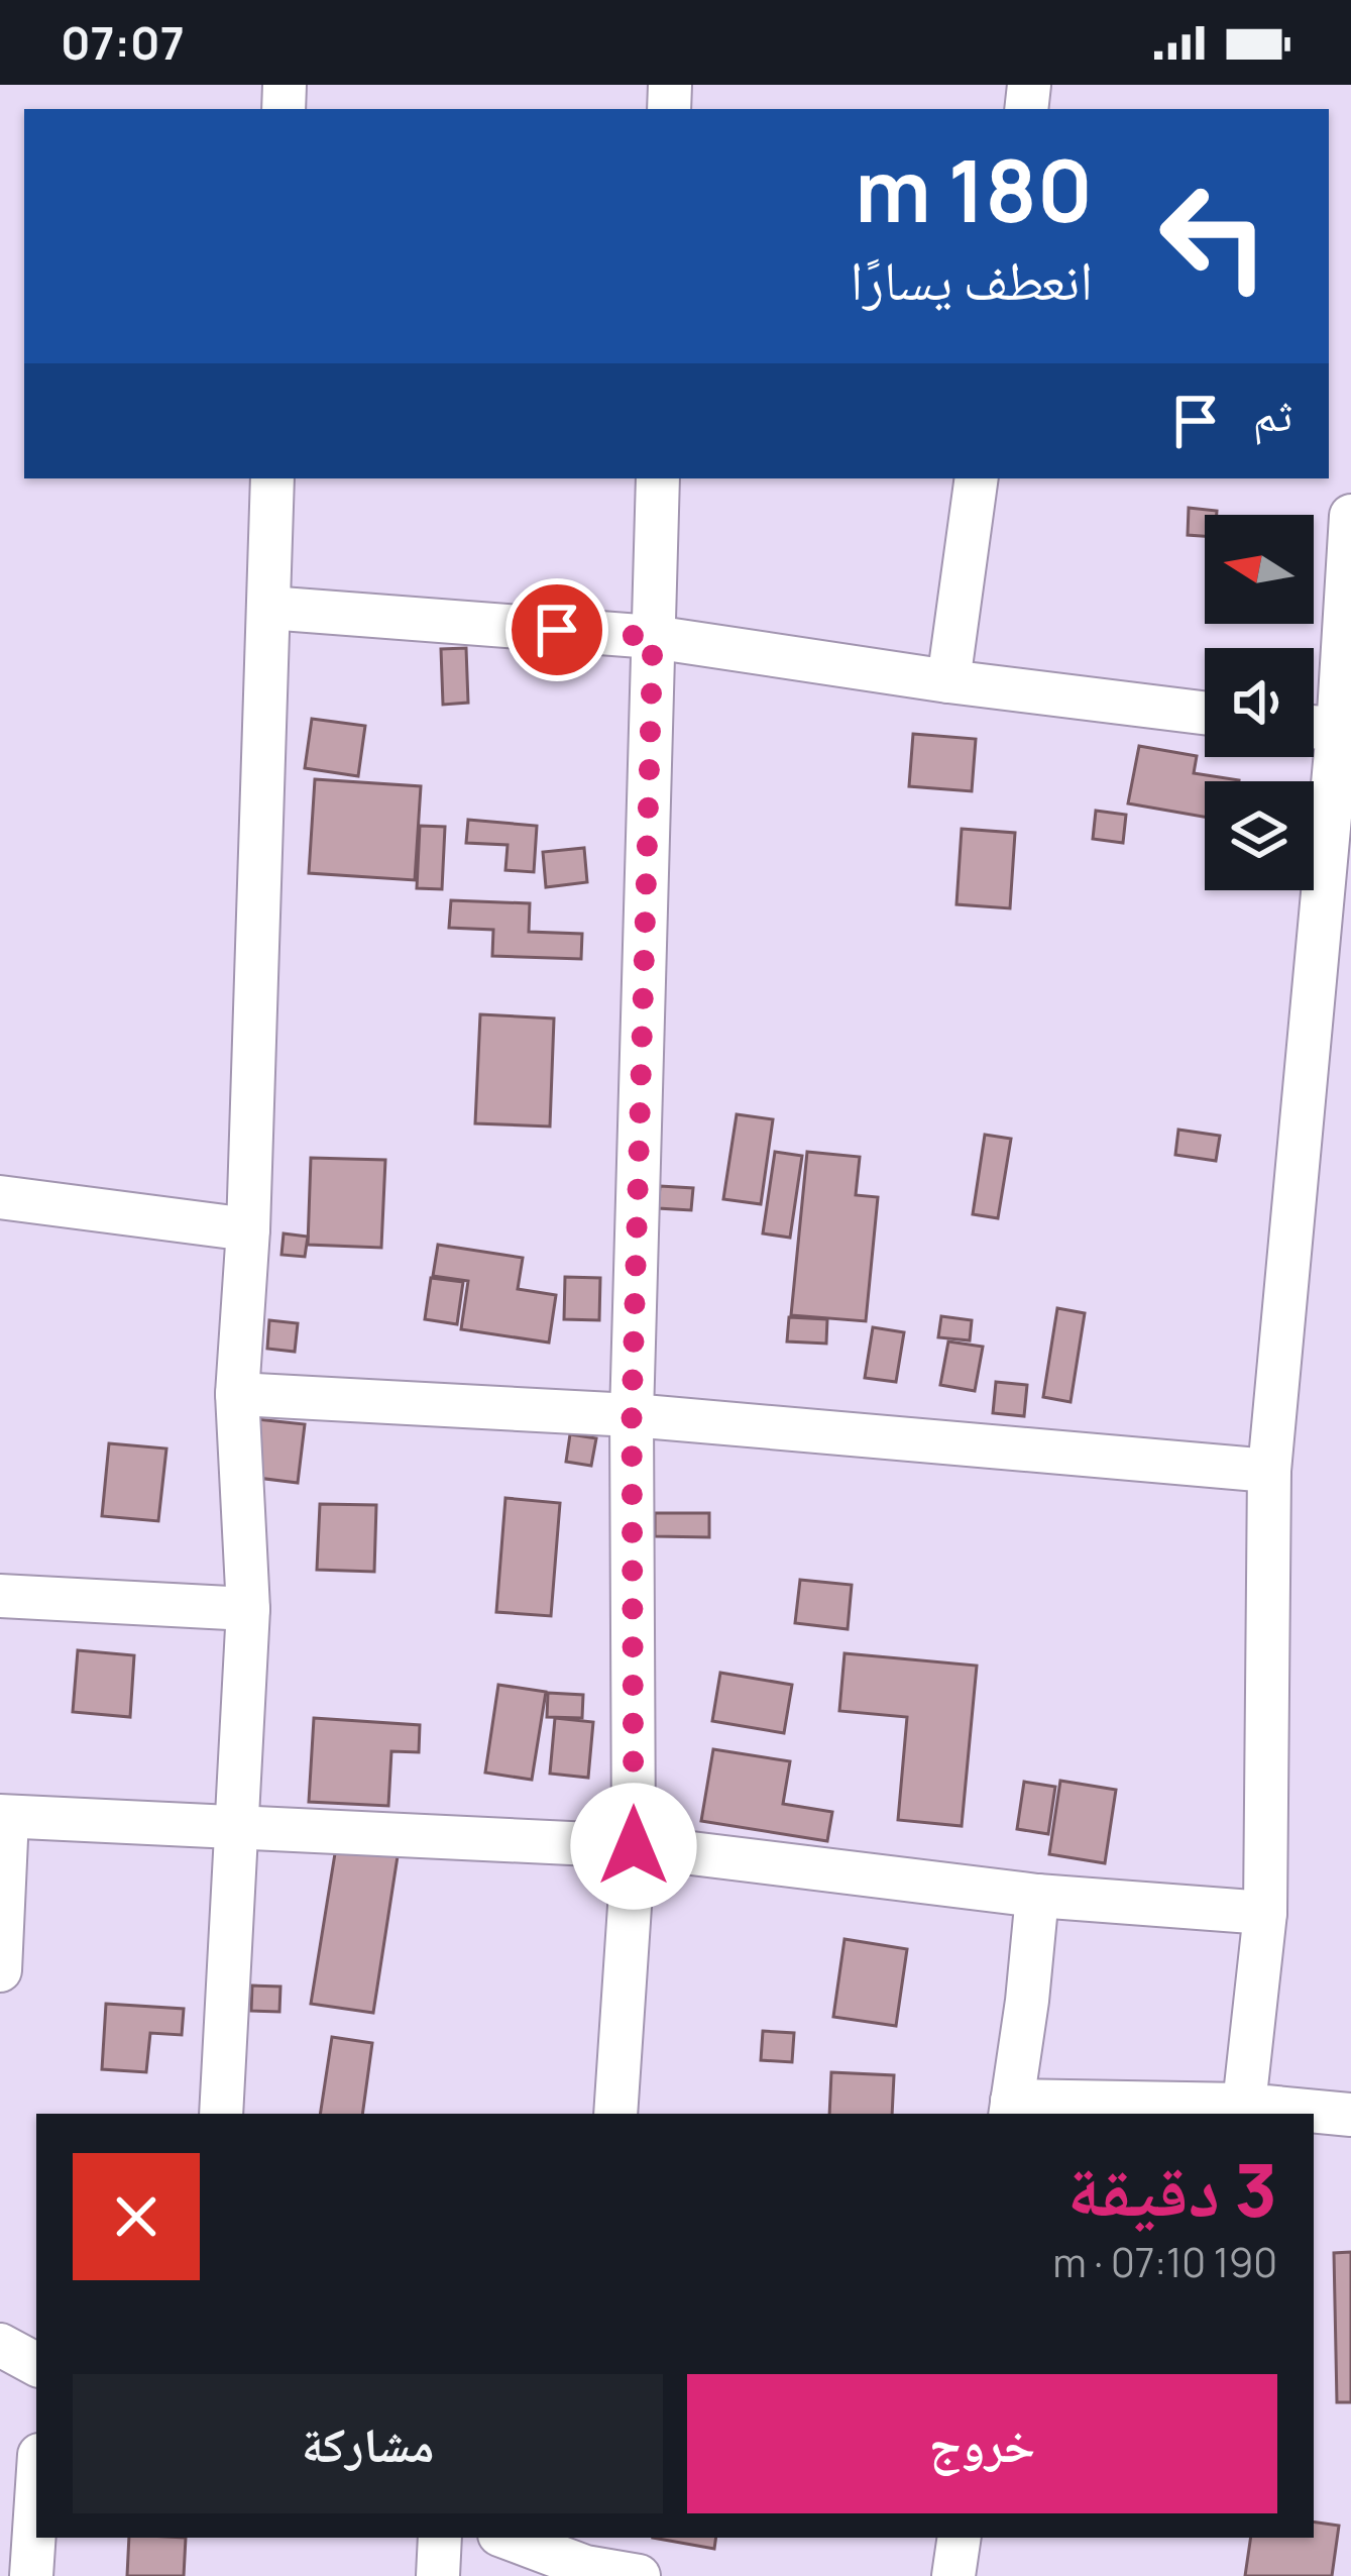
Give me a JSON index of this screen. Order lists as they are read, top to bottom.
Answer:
{
  "north": "left",
  "page": {
    "status": "07:07",
    "turn": ["180 m", "انعطف يسارًا"],
    "then": "ثم",
    "heading": ["3 دقيقة", "190 m · 07:10"],
    "buttons": ["خروج", "مشاركة"]
  }
}
